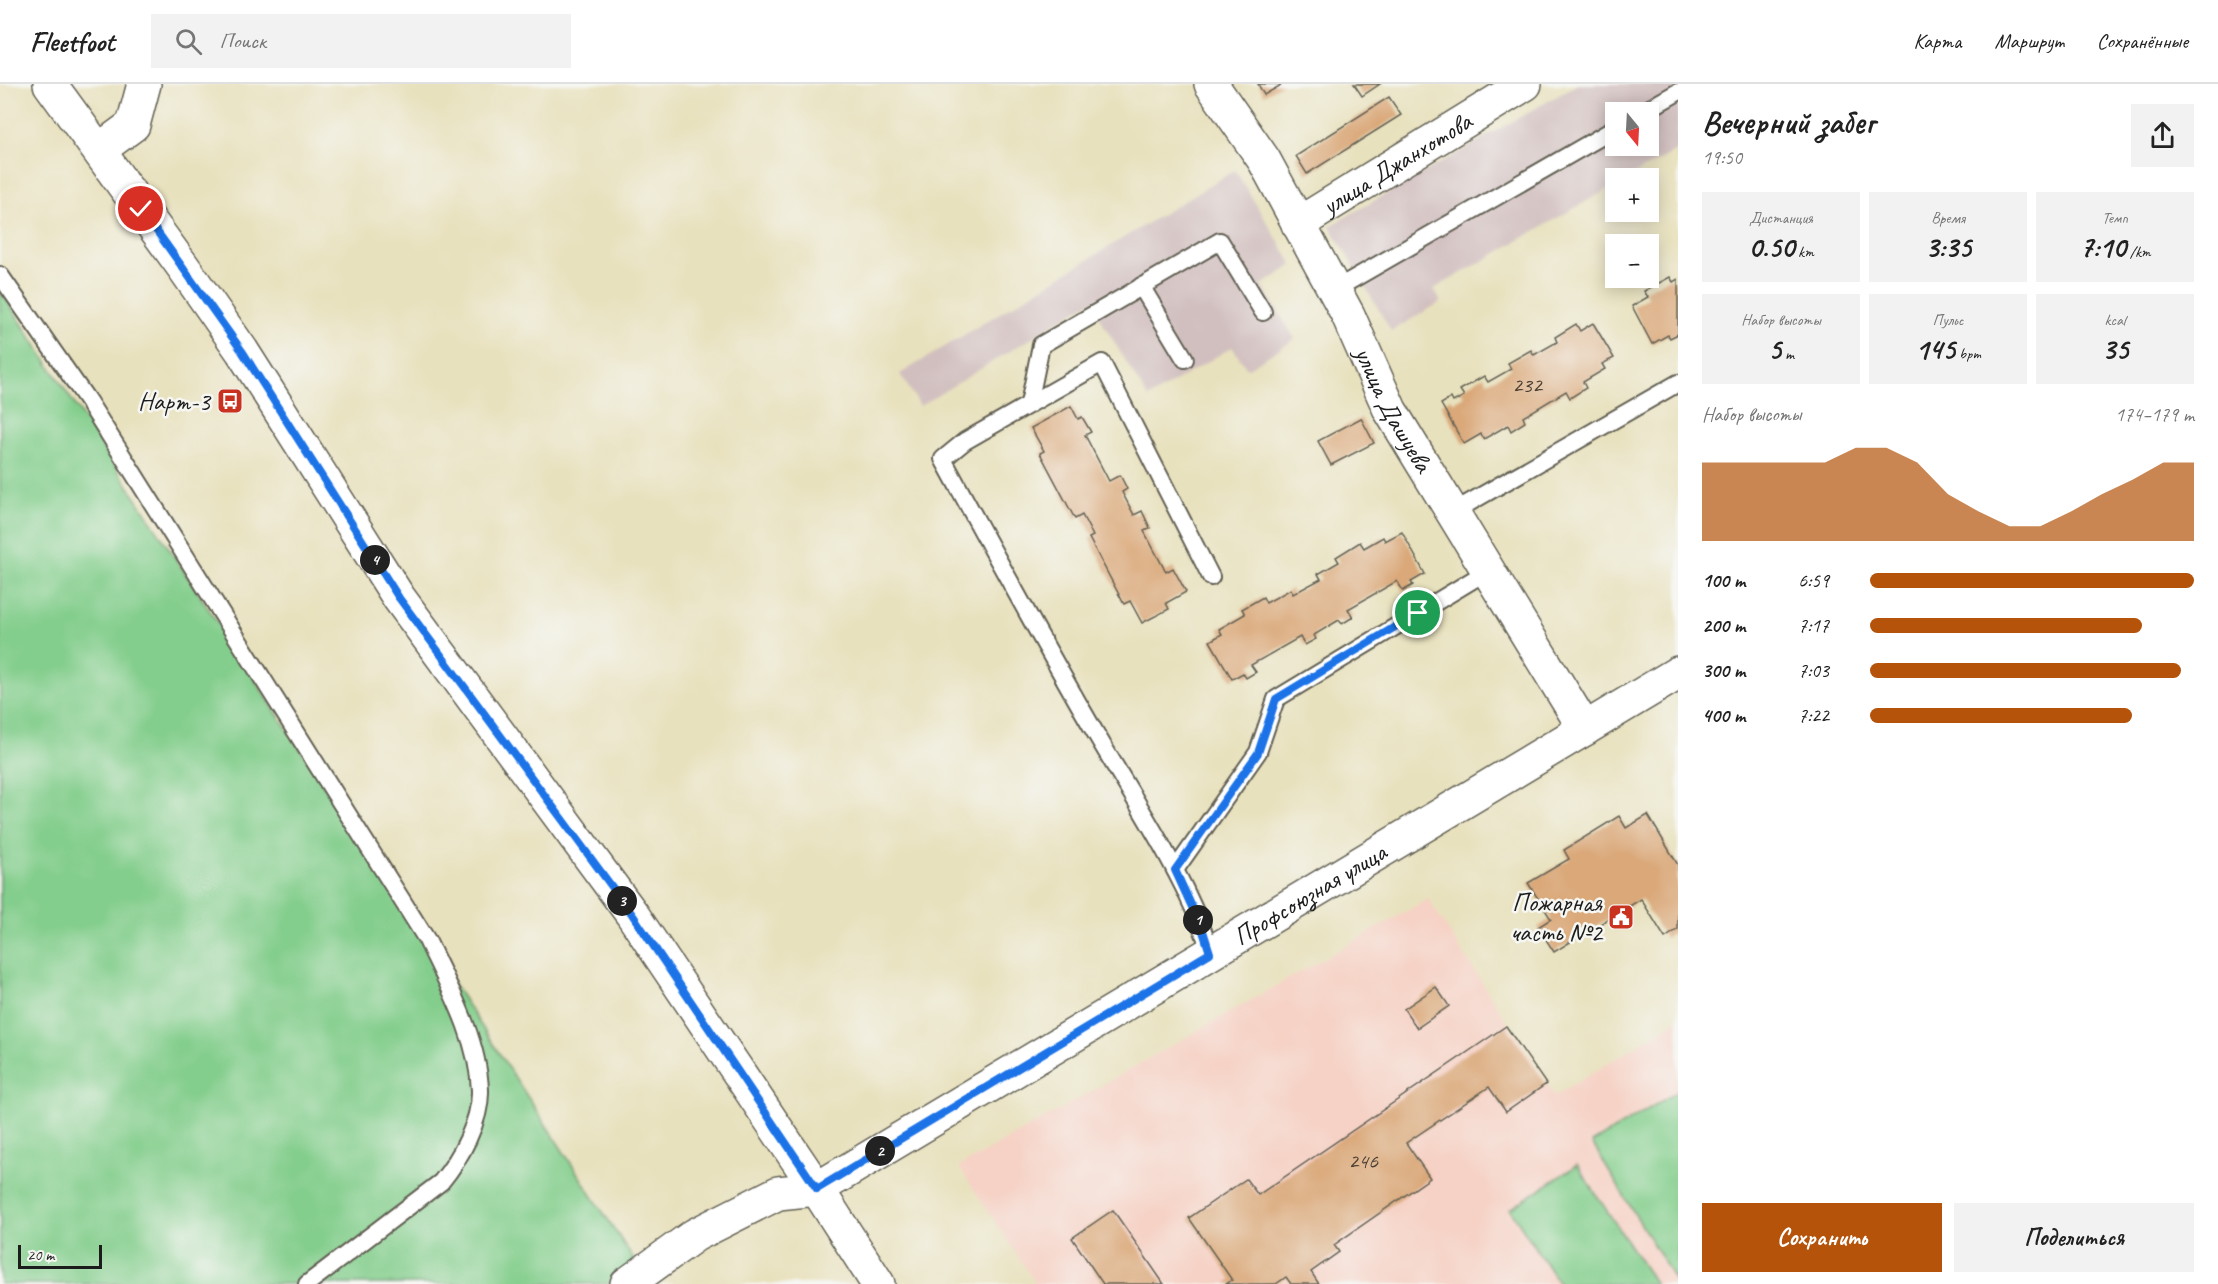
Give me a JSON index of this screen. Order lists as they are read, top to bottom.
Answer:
{
  "streets": {
    "street": ["улица Джанхотова", "улица Дашуева", "Профсоюзная улица"]
  },
  "crossings": [
    ["улица Джанхотова", "улица Дашуева"],
    ["улица Дашуева", "Профсоюзная улица"]
  ],
  "places": {
    "bus stop": ["Нарт-3"],
    "public building": ["Пожарная часть №2"]
  },
  "house_numbers": ["232", "246"],
  "scale_bar": "20 m",
  "north": "bottom",
  "page": {
    "header": "Fleetfoot",
    "search": "Поиск",
    "nav": ["Карта", "Маршрут", "Сохранённые"],
    "heading": ["Вечерний забег", "19:50"],
    "map_buttons": ["+", "−"],
    "stats": [
      ["Дистанция", "0.50 km"],
      ["Время", "3:35"],
      ["Темп", "7:10 /km"],
      ["Набор высоты", "5 m"],
      ["Пульс", "145 bpm"],
      ["kcal", "35"]
    ],
    "chart": ["Набор высоты", "174–179 m"],
    "pins": [
      "4",
      "3",
      "1",
      "2"
    ],
    "list": [
      {
        "name": "100 m",
        "note": "6:59"
      },
      {
        "name": "200 m",
        "note": "7:17"
      },
      {
        "name": "300 m",
        "note": "7:03"
      },
      {
        "name": "400 m",
        "note": "7:22"
      }
    ],
    "buttons": ["Сохранить", "Поделиться"],
    "scale": "20 m"
  }
}
